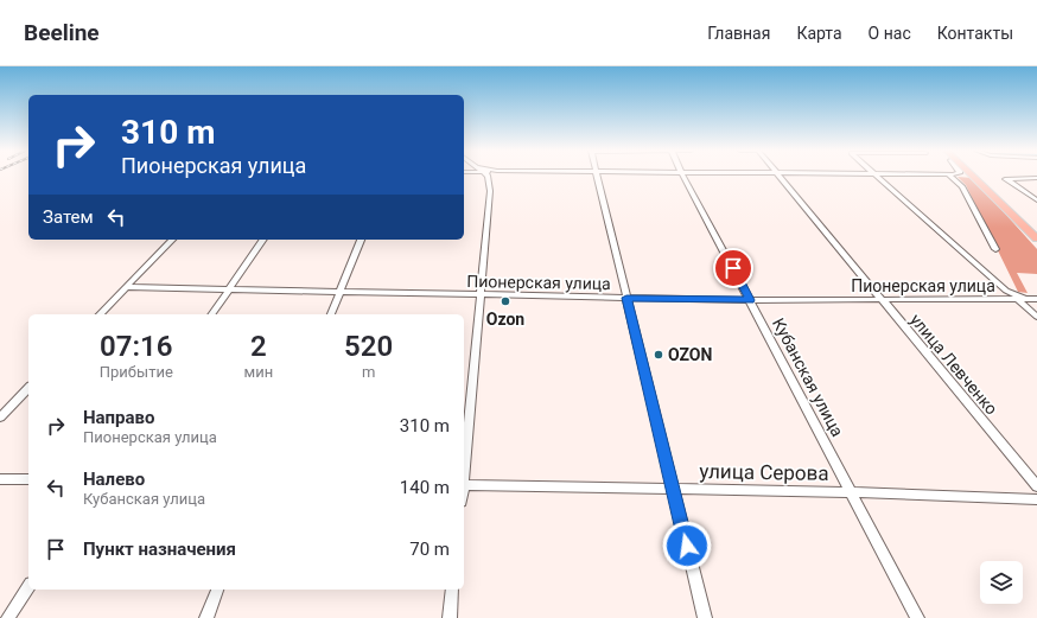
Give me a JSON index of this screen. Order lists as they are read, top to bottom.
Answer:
{
  "streets": {
    "street": [
      "Пионерская улица",
      "улица Левченко",
      "Кубанская улица",
      "улица Серова"
    ]
  },
  "crossings": [
    ["Пионерская улица", "улица Левченко"],
    ["Пионерская улица", "Кубанская улица"],
    ["Кубанская улица", "улица Серова"]
  ],
  "places": ["Ozon", "OZON"],
  "page": {
    "header": "Beeline",
    "nav": [
      "Главная",
      "Карта",
      "О нас",
      "Контакты"
    ],
    "turn": ["310 m", "Пионерская улица"],
    "then": "Затем",
    "eta": [
      "07:16",
      "Прибытие",
      "2",
      "мин",
      "520",
      "m"
    ],
    "list": [
      {
        "name": "Направо",
        "note": "Пионерская улица",
        "value": "310 m"
      },
      {
        "name": "Налево",
        "note": "Кубанская улица",
        "value": "140 m"
      },
      {
        "name": "Пункт назначения",
        "value": "70 m"
      }
    ]
  }
}
